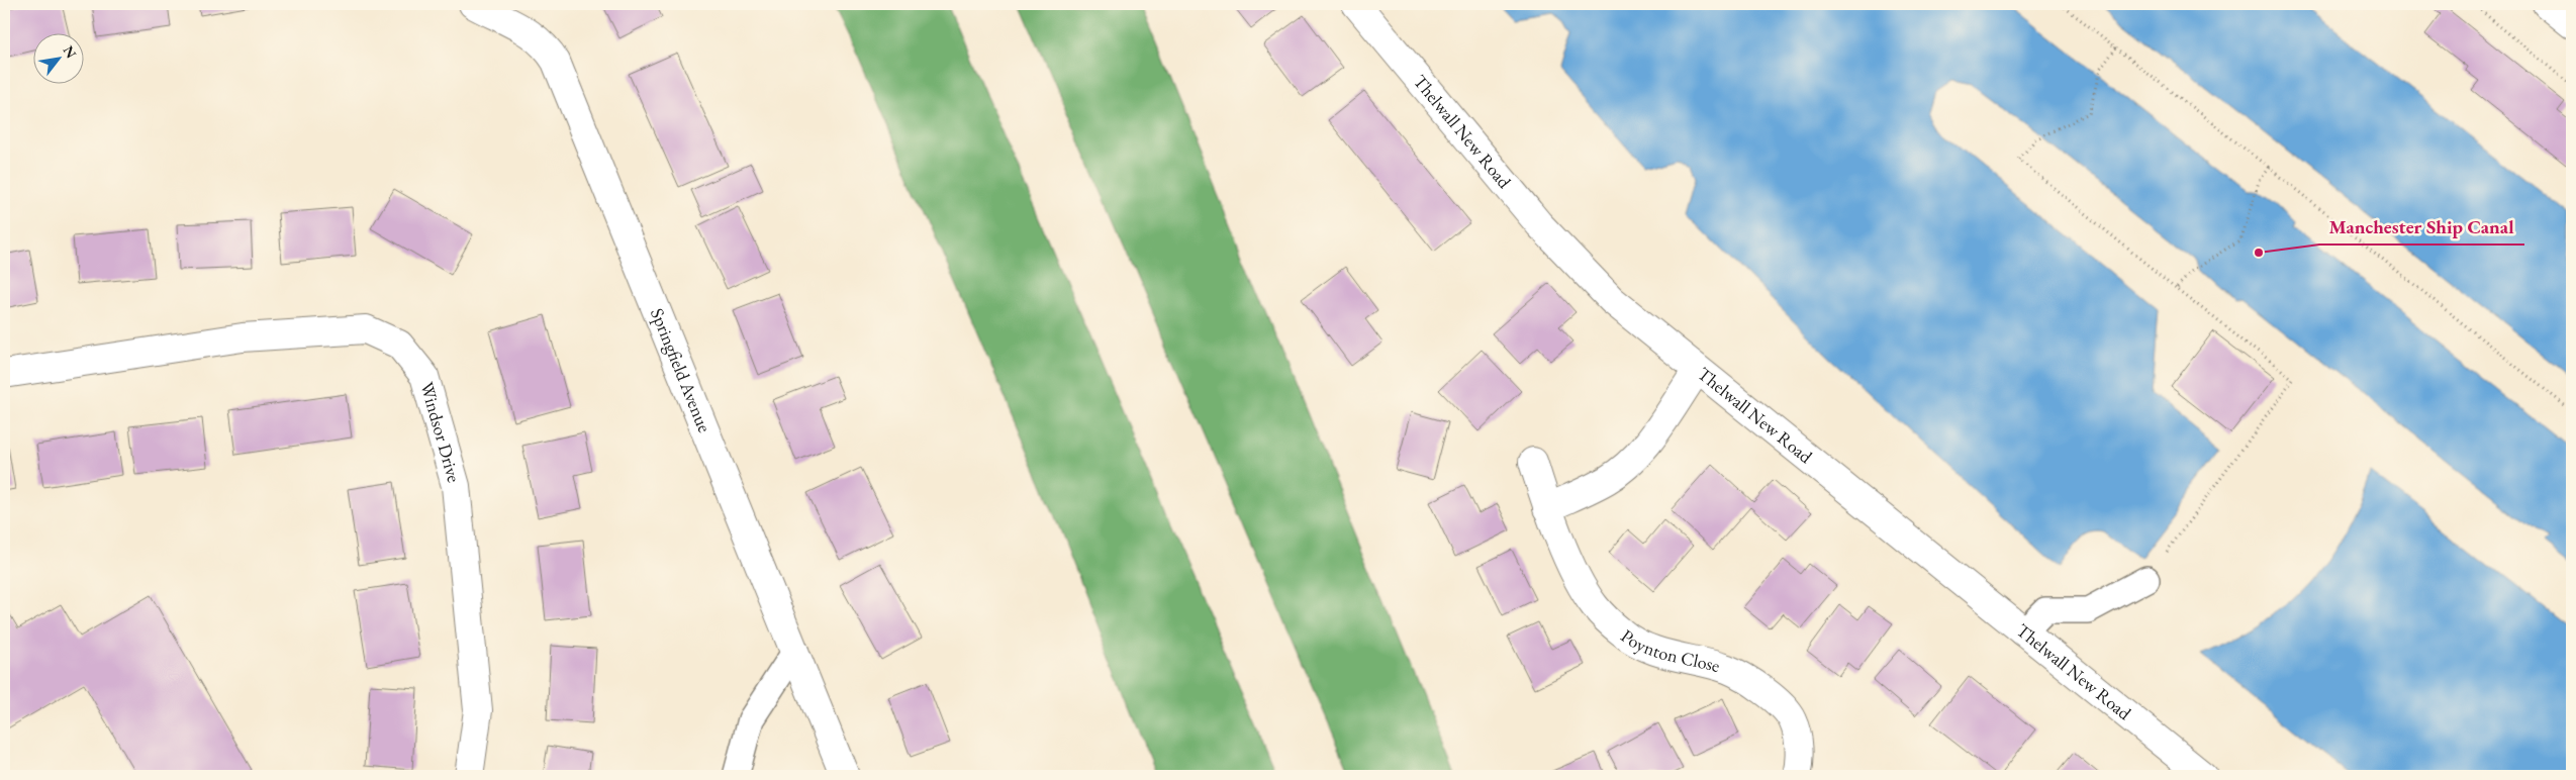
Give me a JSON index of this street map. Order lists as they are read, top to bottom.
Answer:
{
  "streets": {
    "street": [
      "Thelwall New Road",
      "Springfield Avenue",
      "Windsor Drive",
      "Poynton Close"
    ]
  },
  "places": ["Manchester Ship Canal"],
  "north": "top right"
}
